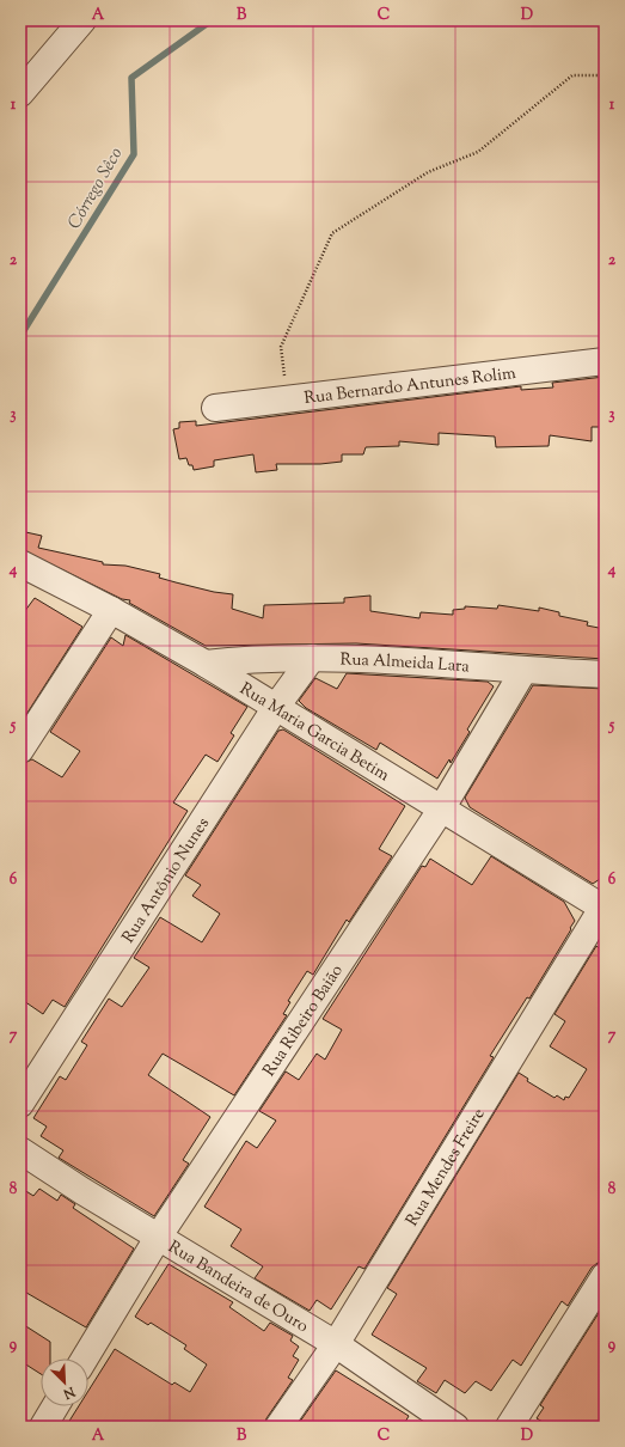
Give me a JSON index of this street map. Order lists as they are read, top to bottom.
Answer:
{
  "streets": {
    "street": [
      "Rua Bernardo Antunes Rolim",
      "Rua Almeida Lara",
      "Rua Maria Garcia Betim",
      "Rua Antônio Nunes",
      "Rua Ribeiro Baião",
      "Rua Mendes Freire",
      "Rua Bandeira de Ouro"
    ]
  },
  "crossings": [
    ["Rua Almeida Lara", "Rua Maria Garcia Betim"],
    ["Rua Almeida Lara", "Rua Antônio Nunes"],
    ["Rua Almeida Lara", "Rua Ribeiro Baião"],
    ["Rua Maria Garcia Betim", "Rua Antônio Nunes"],
    ["Rua Maria Garcia Betim", "Rua Ribeiro Baião"],
    ["Rua Maria Garcia Betim", "Rua Mendes Freire"],
    ["Rua Ribeiro Baião", "Rua Bandeira de Ouro"],
    ["Rua Mendes Freire", "Rua Bandeira de Ouro"]
  ],
  "water": ["Córrego Sêco"],
  "north": "bottom right",
  "grid": {
    "columns": [
      "A",
      "B",
      "C",
      "D"
    ],
    "rows": [
      "1",
      "2",
      "3",
      "4",
      "5",
      "6",
      "7",
      "8",
      "9"
    ]
  }
}
